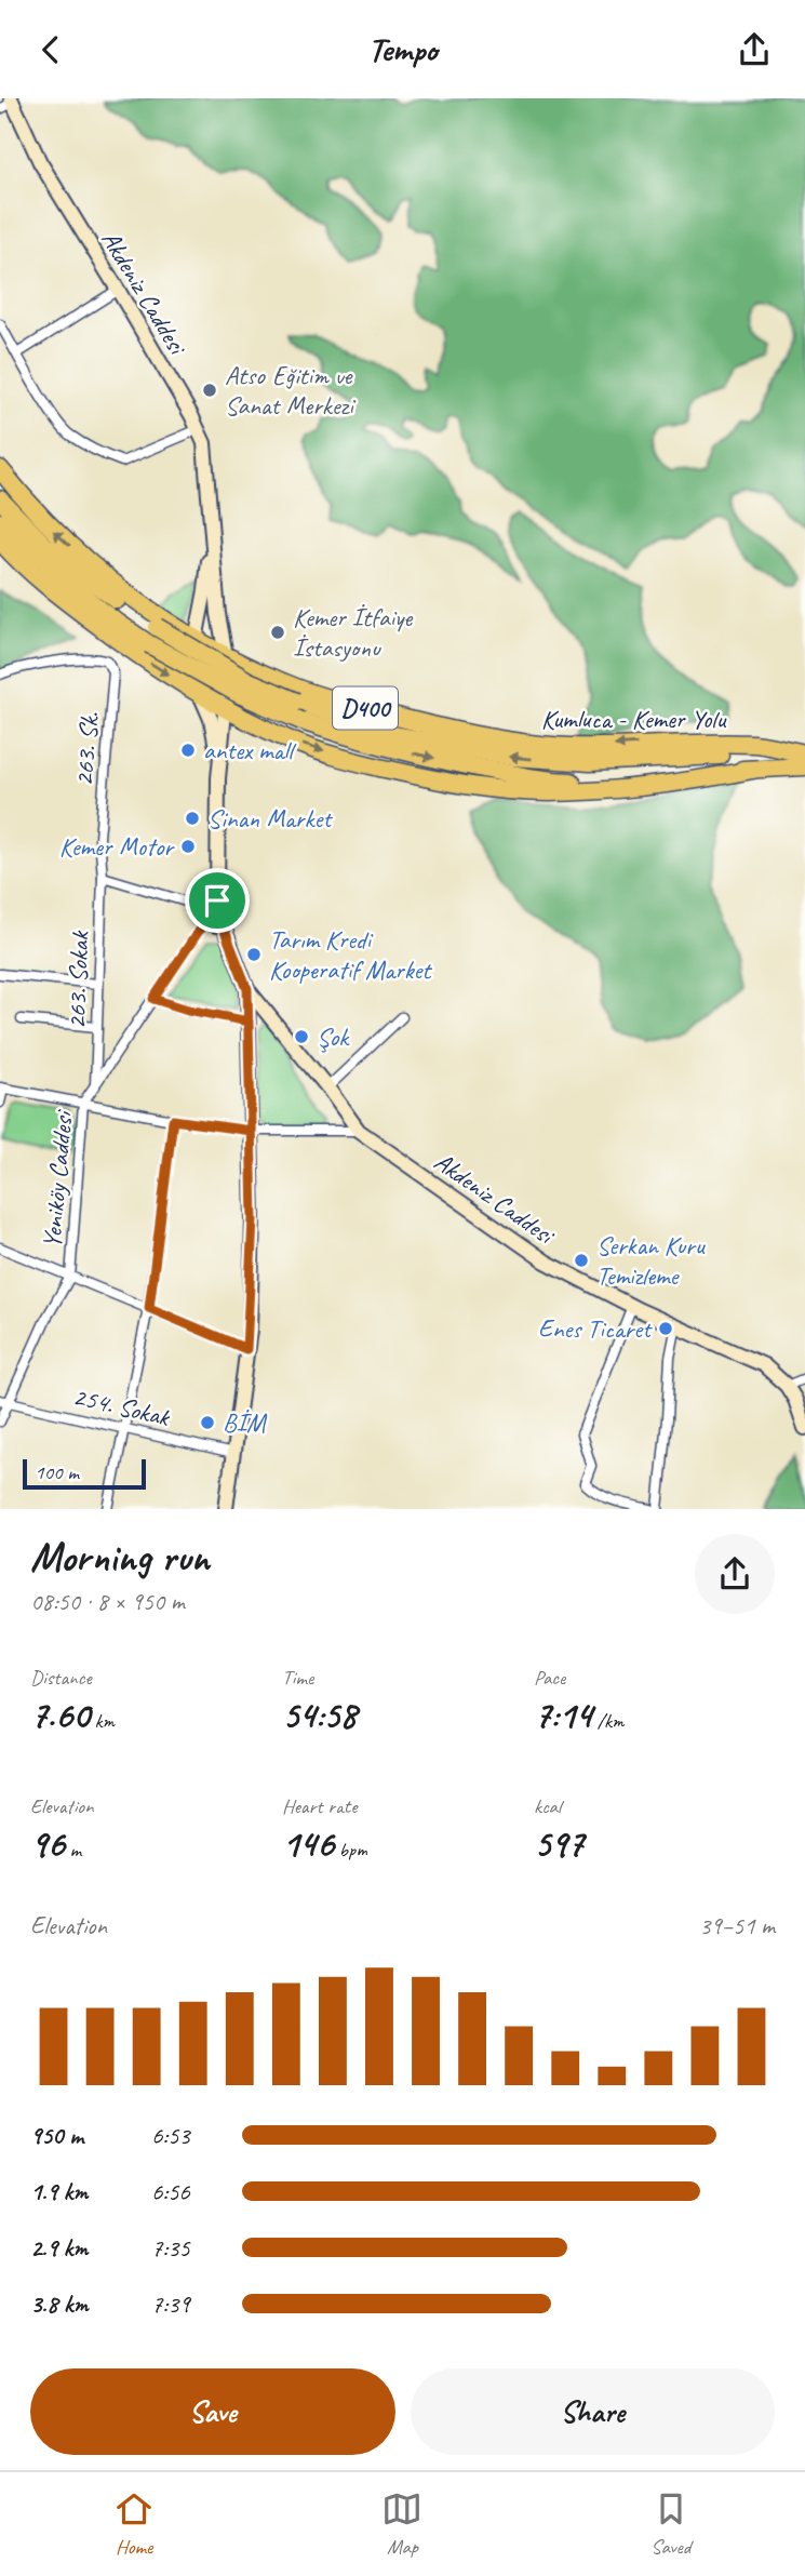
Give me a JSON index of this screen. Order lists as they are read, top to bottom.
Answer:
{
  "streets": {
    "highway": ["D400", "Kumluca - Kemer Yolu"],
    "street": [
      "Akdeniz Caddesi",
      "263. Sk.",
      "263. Sokak",
      "Yeniköy Caddesi",
      "254. Sokak"
    ]
  },
  "crossings": [
    ["Akdeniz Caddesi", "Kumluca - Kemer Yolu"],
    ["Akdeniz Caddesi", "Yeniköy Caddesi"],
    ["263. Sk.", "263. Sokak"],
    ["263. Sokak", "Yeniköy Caddesi"],
    ["Yeniköy Caddesi", "254. Sokak"]
  ],
  "places": [
    "Atso Eğitim ve Sanat Merkezi",
    "Kemer İtfaiye İstasyonu",
    "antex mall",
    "Sinan Market",
    "Kemer Motor",
    "Tarım Kredi Kooperatif Market",
    "Şok",
    "Serkan Kuru Temizleme",
    "Enes Ticaret",
    "BİM"
  ],
  "scale_bar": "100 m",
  "page": {
    "header": "Tempo",
    "scale": "100 m",
    "heading": ["Morning run", "08:50 · 8 × 950 m"],
    "stats": [
      ["Distance", "7.60 km"],
      ["Time", "54:58"],
      ["Pace", "7:14 /km"],
      ["Elevation", "96 m"],
      ["Heart rate", "146 bpm"],
      ["kcal", "597"]
    ],
    "chart": ["Elevation", "39–51 m"],
    "list": [
      {
        "name": "950 m",
        "note": "6:53"
      },
      {
        "name": "1.9 km",
        "note": "6:56"
      },
      {
        "name": "2.9 km",
        "note": "7:35"
      },
      {
        "name": "3.8 km",
        "note": "7:39"
      }
    ],
    "buttons": ["Save", "Share"],
    "tabs": ["Home", "Map", "Saved"]
  }
}
